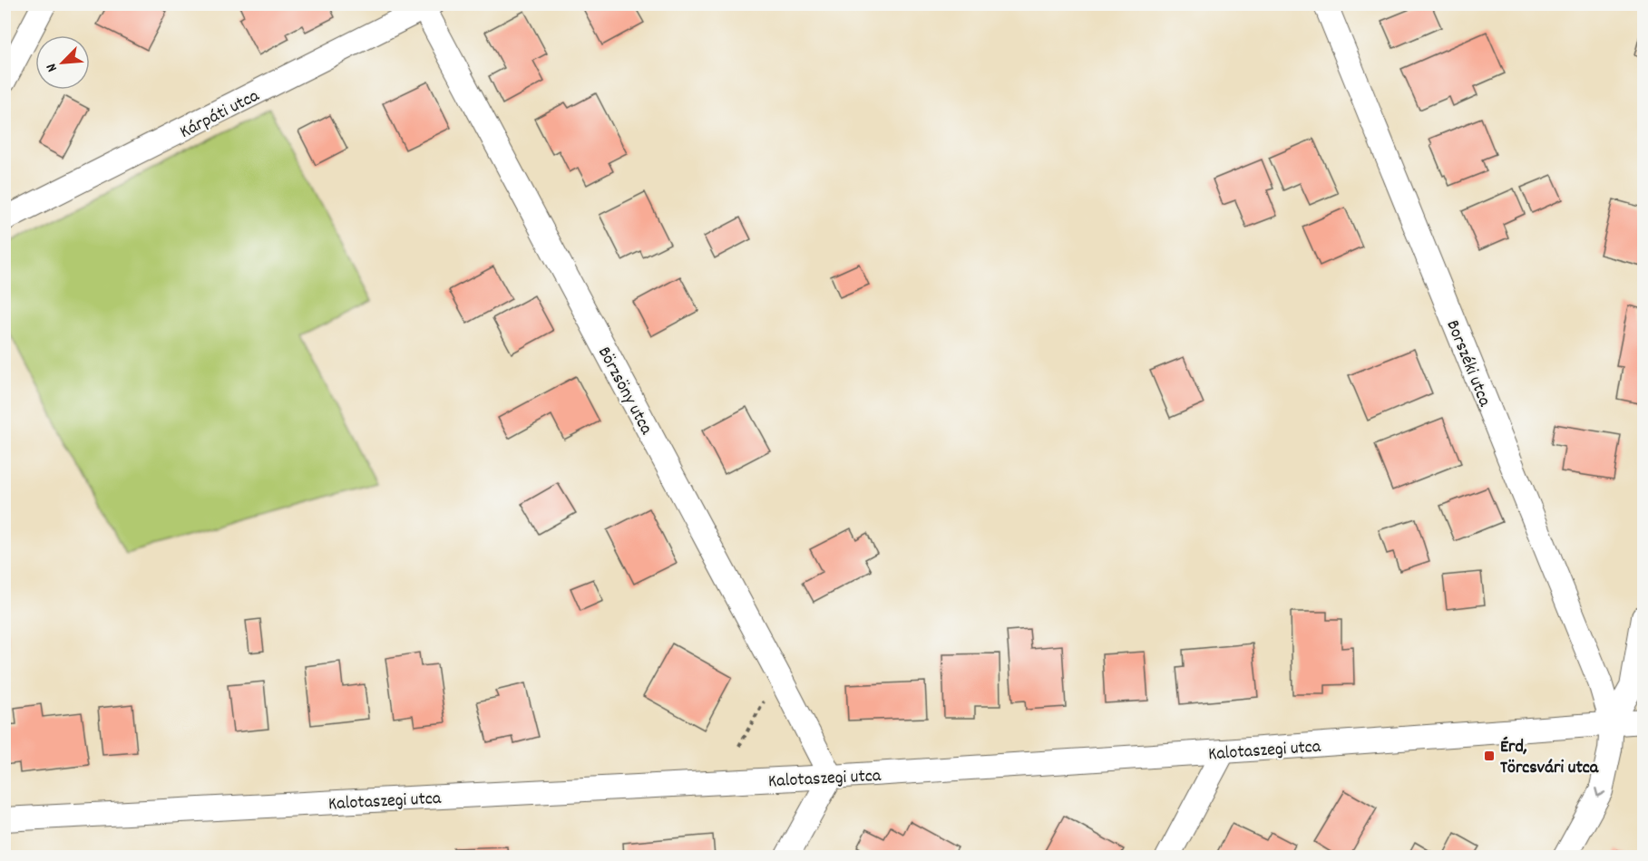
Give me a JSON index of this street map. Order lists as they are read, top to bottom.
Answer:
{
  "streets": {
    "street": [
      "Kárpáti utca",
      "Borszéki utca",
      "Börzsöny utca",
      "Kalotaszegi utca"
    ]
  },
  "crossings": [
    ["Kárpáti utca", "Börzsöny utca"],
    ["Borszéki utca", "Kalotaszegi utca"],
    ["Börzsöny utca", "Kalotaszegi utca"]
  ],
  "places": {
    "transit": ["Érd, Törcsvári utca"]
  },
  "north": "bottom left"
}
